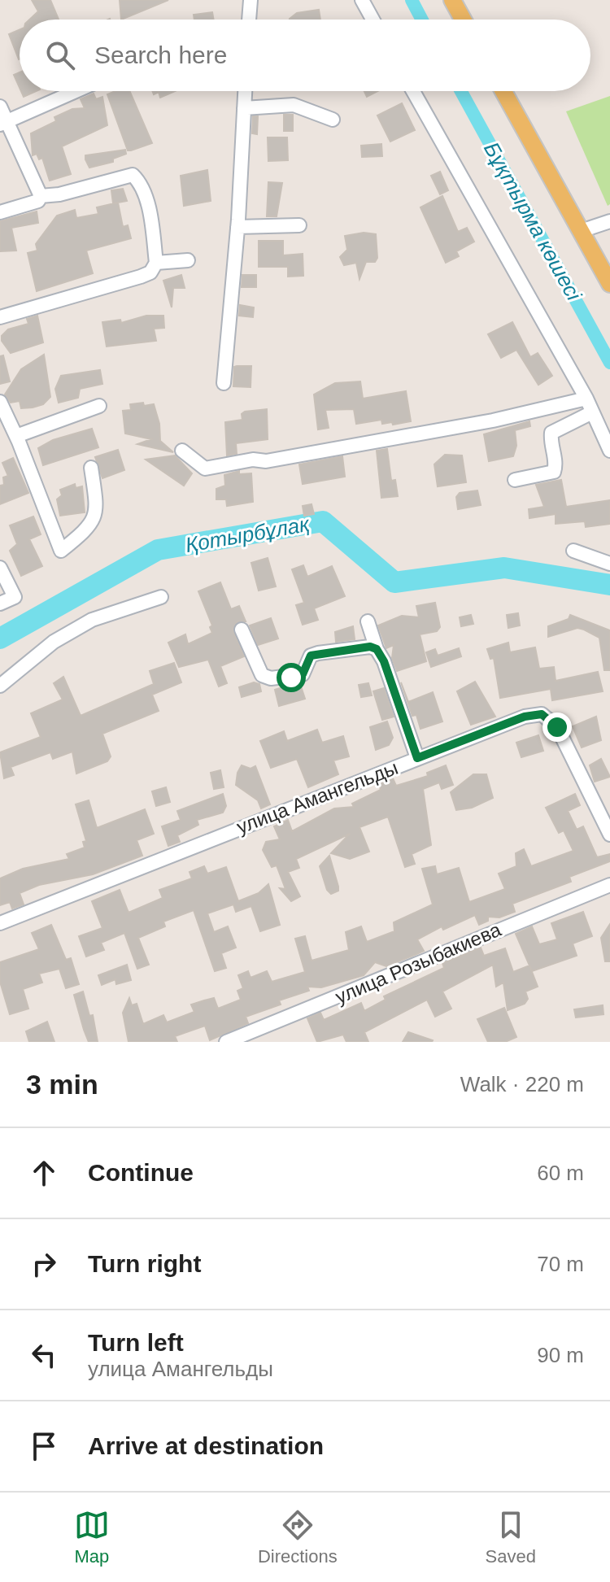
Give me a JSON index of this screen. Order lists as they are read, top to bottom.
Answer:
{
  "streets": {
    "street": ["улица Амангельды", "улица Розыбакиева"]
  },
  "water": ["Бұқтырма көшесі", "Қотырбұлақ"],
  "page": {
    "search": "Search here",
    "heading": ["3 min", "Walk · 220 m"],
    "list": [
      ["Continue", "60 m"],
      ["Turn right", "70 m"],
      ["Turn left", "улица Амангельды", "90 m"],
      "Arrive at destination"
    ],
    "nav": ["Map", "Directions", "Saved"]
  }
}
